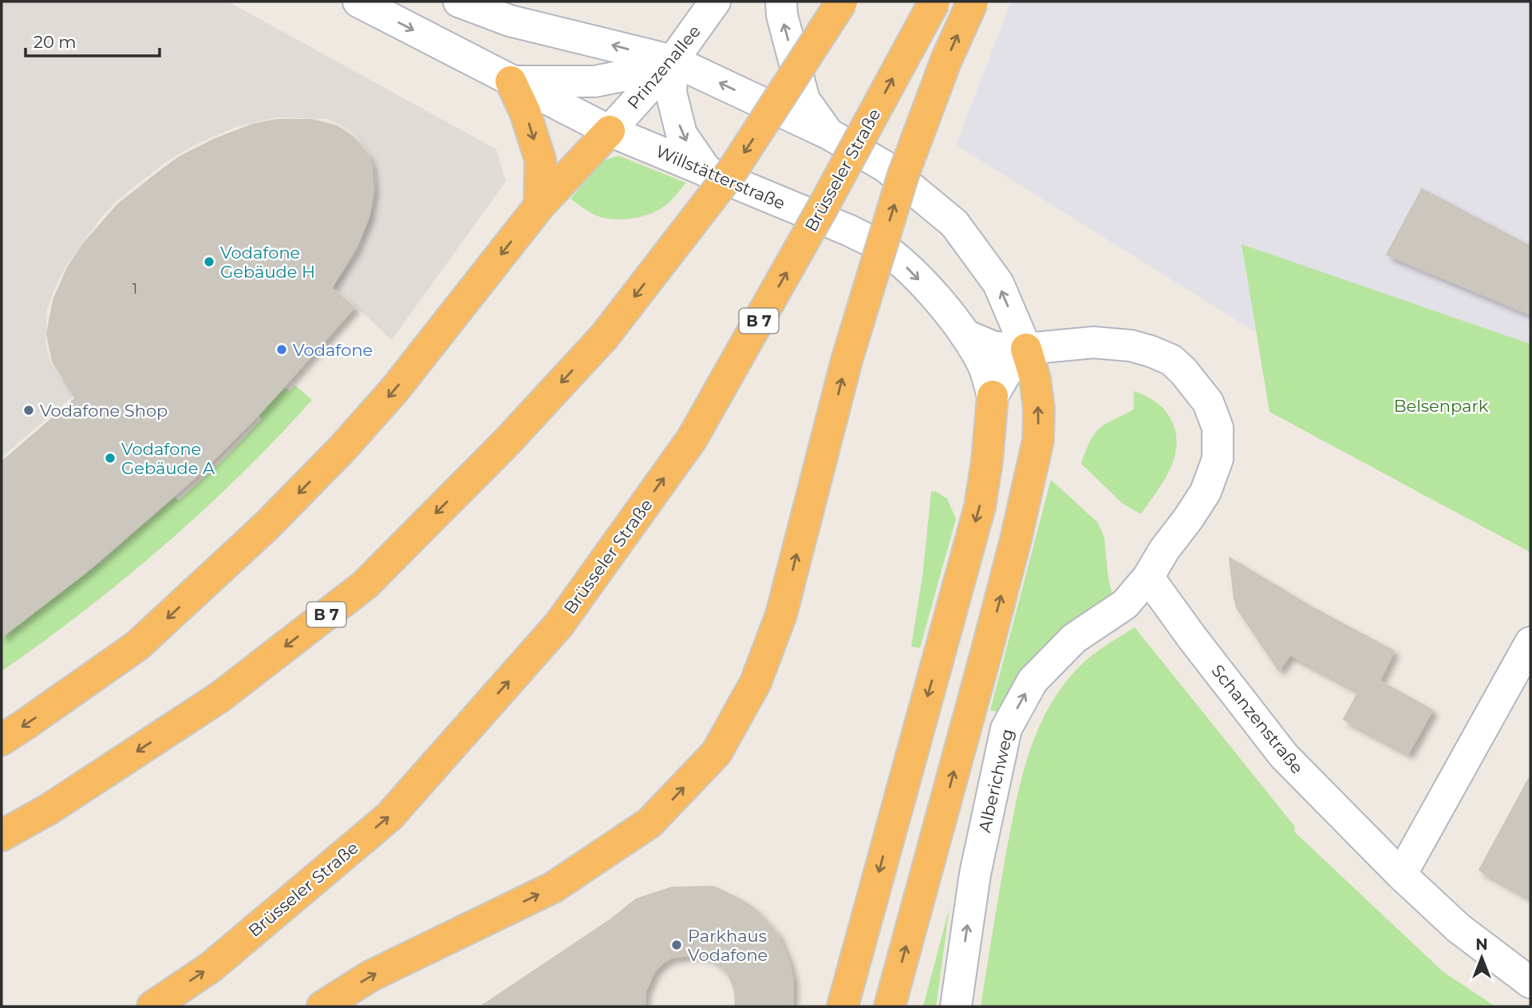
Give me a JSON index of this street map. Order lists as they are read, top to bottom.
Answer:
{
  "streets": {
    "highway": ["Brüsseler Straße", "B 7"],
    "street": [
      "Prinzenallee",
      "Willstätterstraße",
      "Schanzenstraße",
      "Alberichweg"
    ]
  },
  "crossings": [
    ["Prinzenallee", "Willstätterstraße"],
    ["Willstätterstraße", "Alberichweg"],
    ["Schanzenstraße", "Alberichweg"]
  ],
  "one_way": ["Alberichweg"],
  "parks": ["Belsenpark"],
  "places": [
    "Vodafone Gebäude H",
    "Vodafone",
    "Vodafone Shop",
    "Vodafone Gebäude A",
    "Parkhaus Vodafone"
  ],
  "house_numbers": ["1"],
  "scale_bar": "20 m",
  "north": "top"
}
